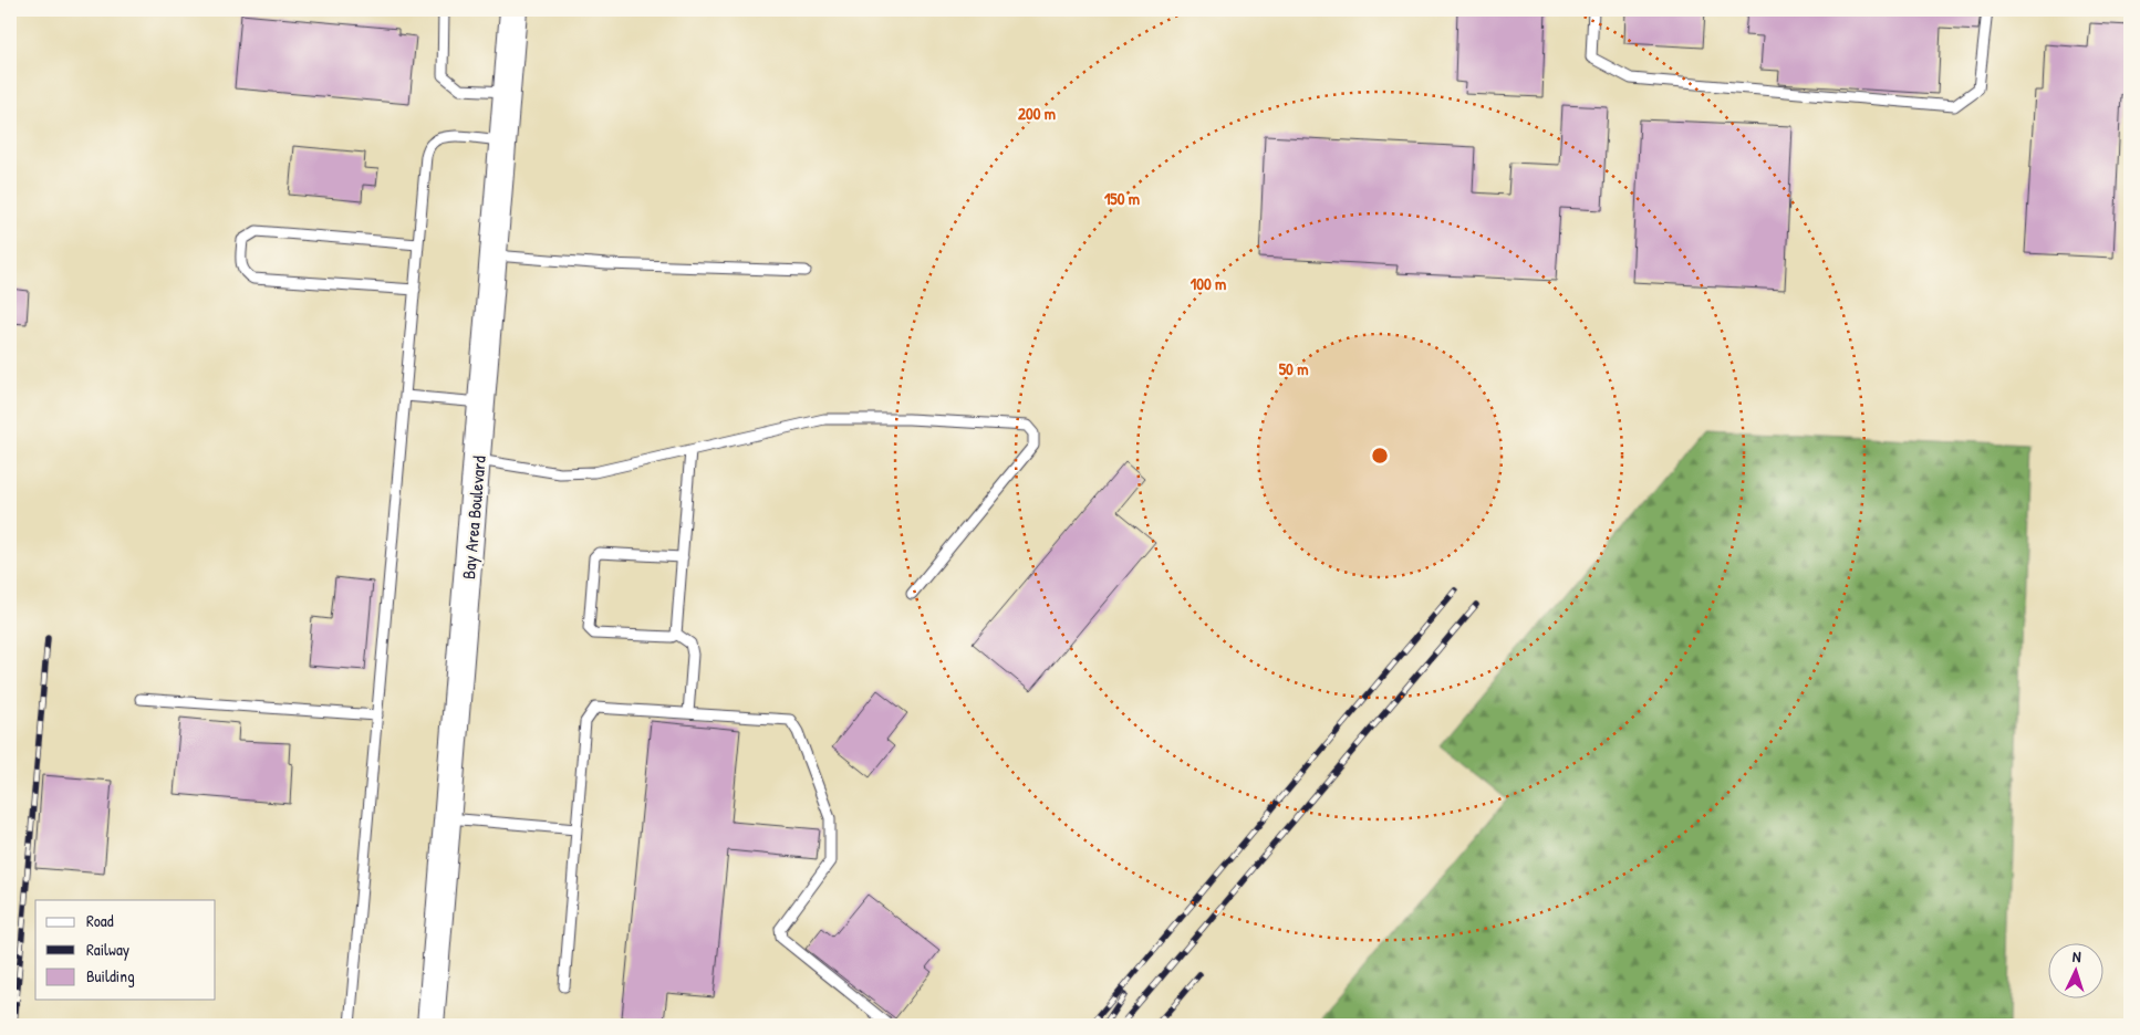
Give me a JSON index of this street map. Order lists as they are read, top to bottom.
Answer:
{
  "streets": {
    "main road": ["Bay Area Boulevard"]
  },
  "legend": ["Road", "Railway", "Building"],
  "north": "top",
  "rings": [
    "200 m",
    "150 m",
    "100 m",
    "50 m"
  ]
}
